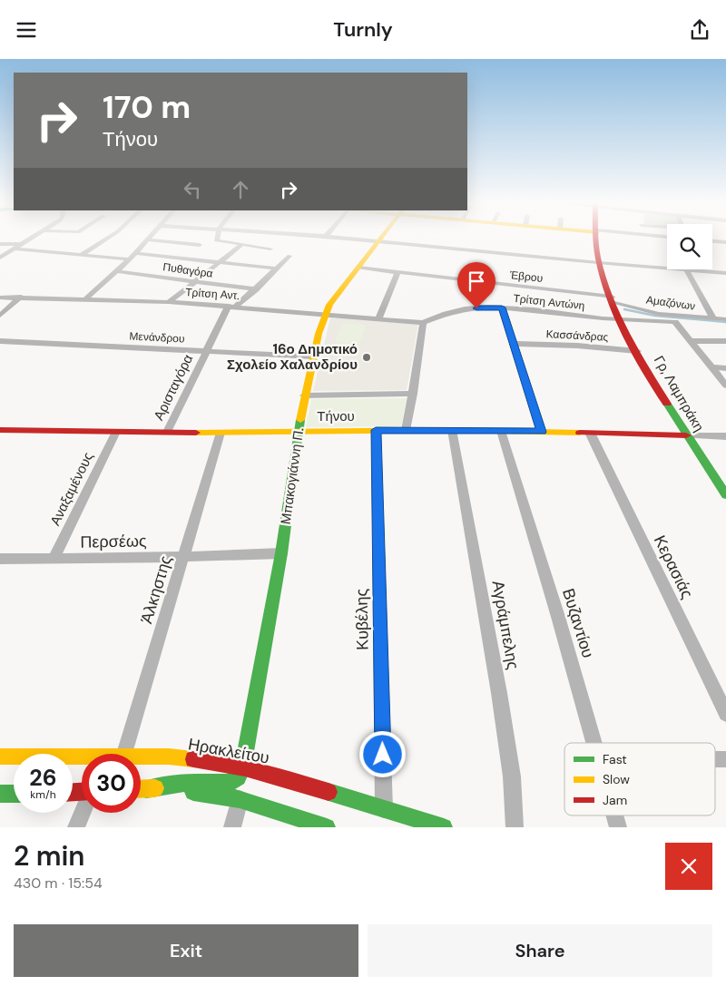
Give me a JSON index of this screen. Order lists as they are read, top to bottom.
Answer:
{
  "streets": {
    "street": [
      "Πυθαγόρα",
      "Έβρου",
      "Τρίτση Αντ.",
      "Τρίτση Αντώνη",
      "Αμαζόνων",
      "Κασσάνδρας",
      "Μενάνδρου",
      "Αρισταγόρα",
      "Γρ, Λαμπράκη",
      "Τήνου",
      "Μπακογιάννη Π.",
      "Αναξαμένους",
      "Περσέως",
      "Κερασιάς",
      "Άλκηστης",
      "Κυβέλης",
      "Βυζαντίου",
      "Αγράμπελης",
      "Ηρακλείτου"
    ]
  },
  "crossings": [
    ["Έβρου", "Αμαζόνων"],
    ["Έβρου", "Γρ, Λαμπράκη"],
    ["Έβρου", "Μπακογιάννη Π."],
    ["Τρίτση Αντ.", "Τρίτση Αντώνη"],
    ["Τρίτση Αντ.", "Αρισταγόρα"],
    ["Τρίτση Αντ.", "Μπακογιάννη Π."],
    ["Τρίτση Αντώνη", "Γρ, Λαμπράκη"],
    ["Αμαζόνων", "Γρ, Λαμπράκη"],
    ["Κασσάνδρας", "Γρ, Λαμπράκη"],
    ["Μενάνδρου", "Αρισταγόρα"],
    ["Μενάνδρου", "Μπακογιάννη Π."],
    ["Αρισταγόρα", "Τήνου"],
    ["Γρ, Λαμπράκη", "Τήνου"],
    ["Τήνου", "Μπακογιάννη Π."],
    ["Τήνου", "Αναξαμένους"],
    ["Τήνου", "Κερασιάς"],
    ["Τήνου", "Άλκηστης"],
    ["Τήνου", "Κυβέλης"],
    ["Τήνου", "Βυζαντίου"],
    ["Τήνου", "Αγράμπελης"],
    ["Μπακογιάννη Π.", "Περσέως"],
    ["Μπακογιάννη Π.", "Ηρακλείτου"],
    ["Αναξαμένους", "Περσέως"],
    ["Περσέως", "Άλκηστης"],
    ["Κυβέλης", "Ηρακλείτου"]
  ],
  "places": ["16ο Δημοτικό Σχολείο Χαλανδρίου"],
  "legend": ["Fast", "Slow", "Jam"],
  "page": {
    "header": "Turnly",
    "turn": ["170 m", "Τήνου"],
    "speed": "26 km/h",
    "limit": "30",
    "heading": ["2 min", "430 m · 15:54"],
    "buttons": ["Exit", "Share"]
  }
}
